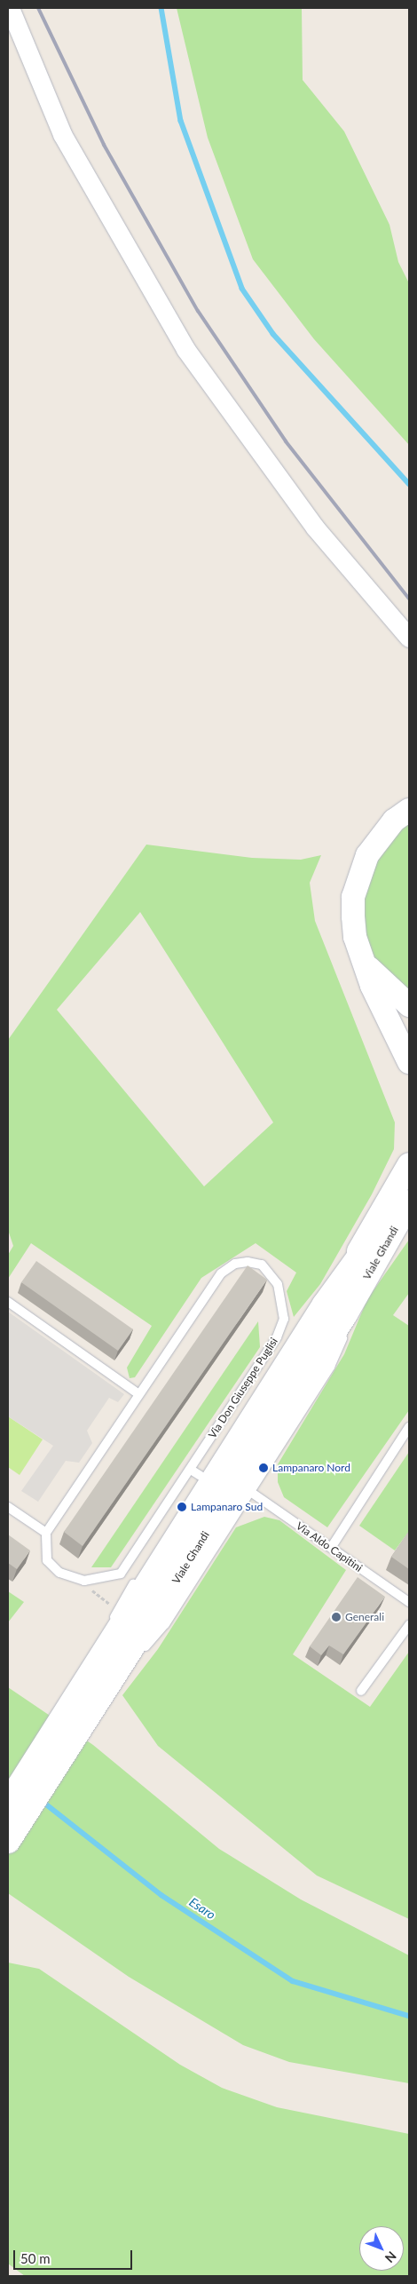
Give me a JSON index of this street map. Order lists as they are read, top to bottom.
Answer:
{
  "streets": {
    "main road": ["Viale Ghandi"],
    "lane": ["Via Don Giuseppe Puglisi", "Via Aldo Capitini"]
  },
  "water": ["Esaro"],
  "places": ["Lampanaro Nord", "Lampanaro Sud", "Generali"],
  "scale_bar": "50 m",
  "north": "bottom right"
}
